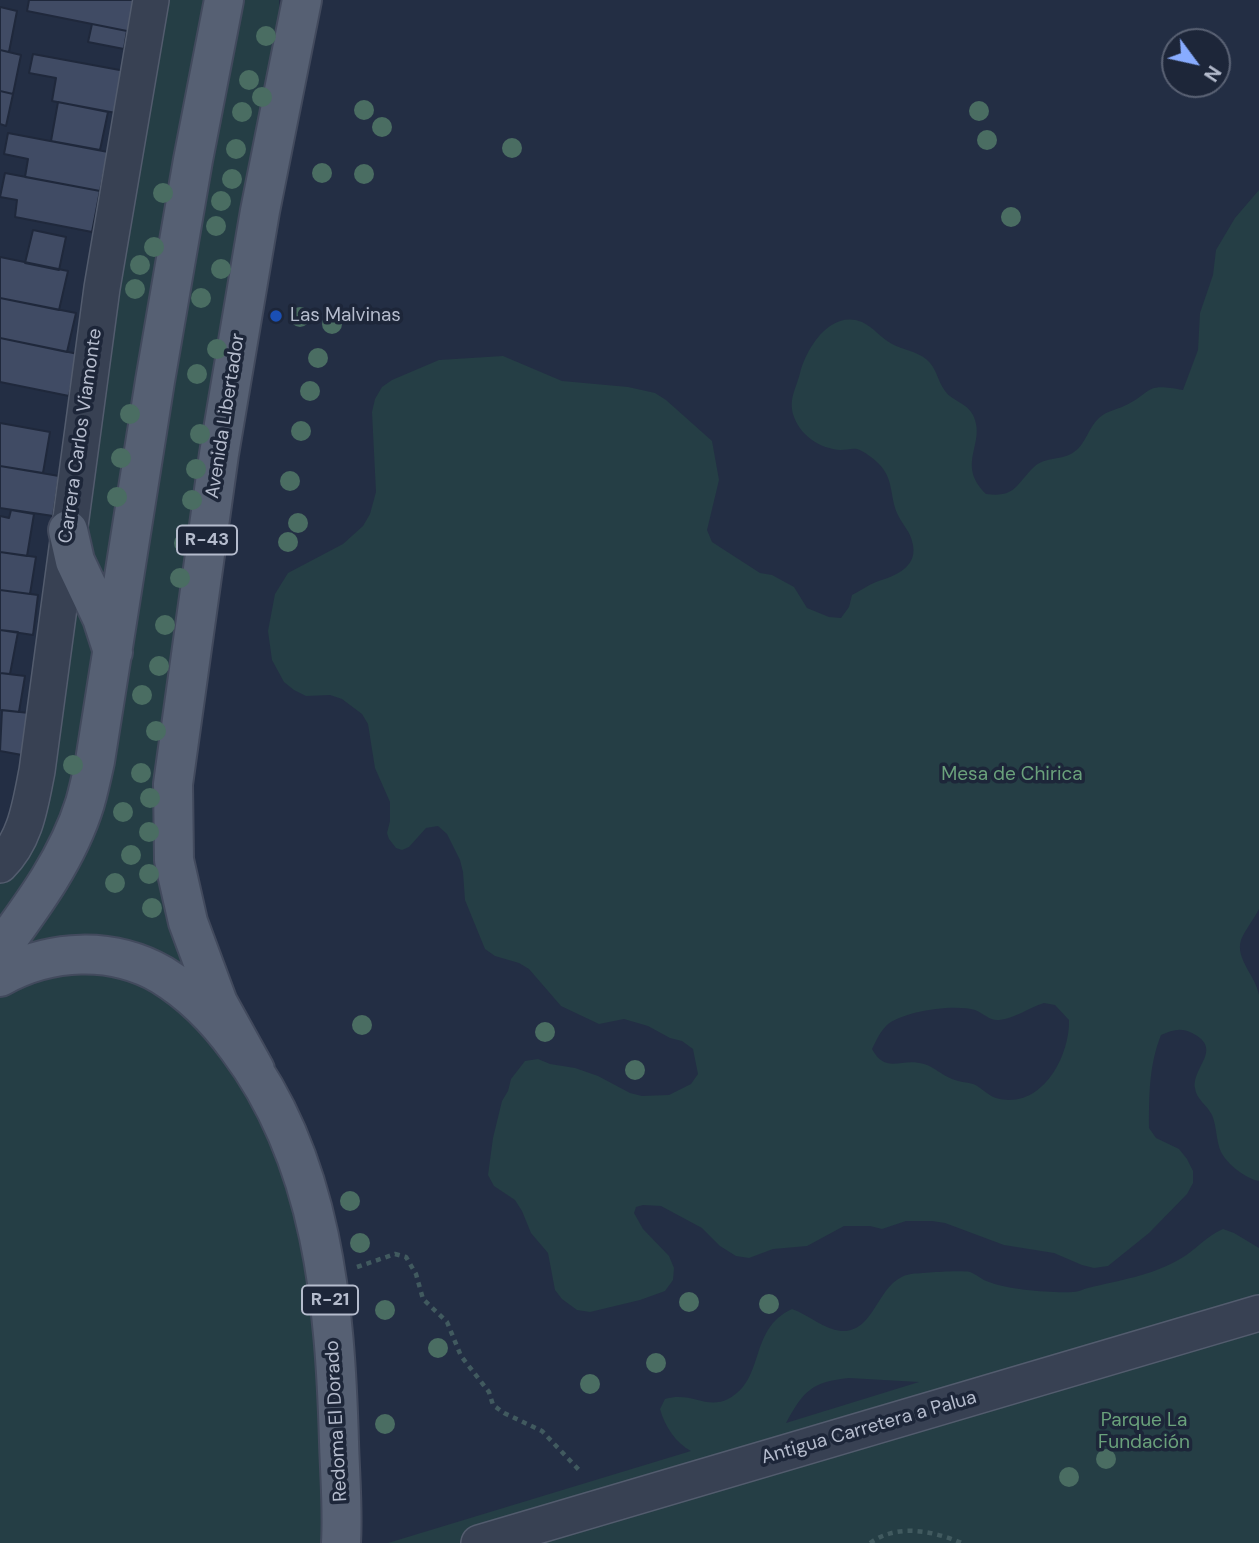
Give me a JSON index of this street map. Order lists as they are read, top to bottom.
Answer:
{
  "streets": {
    "main road": [
      "Avenida Libertador",
      "R-43",
      "R-21",
      "Redoma El Dorado"
    ],
    "street": ["Carrera Carlos Viamonte", "Antigua Carretera a Palua"]
  },
  "crossings": [
    ["Avenida Libertador", "Redoma El Dorado"]
  ],
  "parks": ["Mesa de Chirica", "Parque La Fundación"],
  "places": ["Las Malvinas"],
  "north": "bottom right"
}
